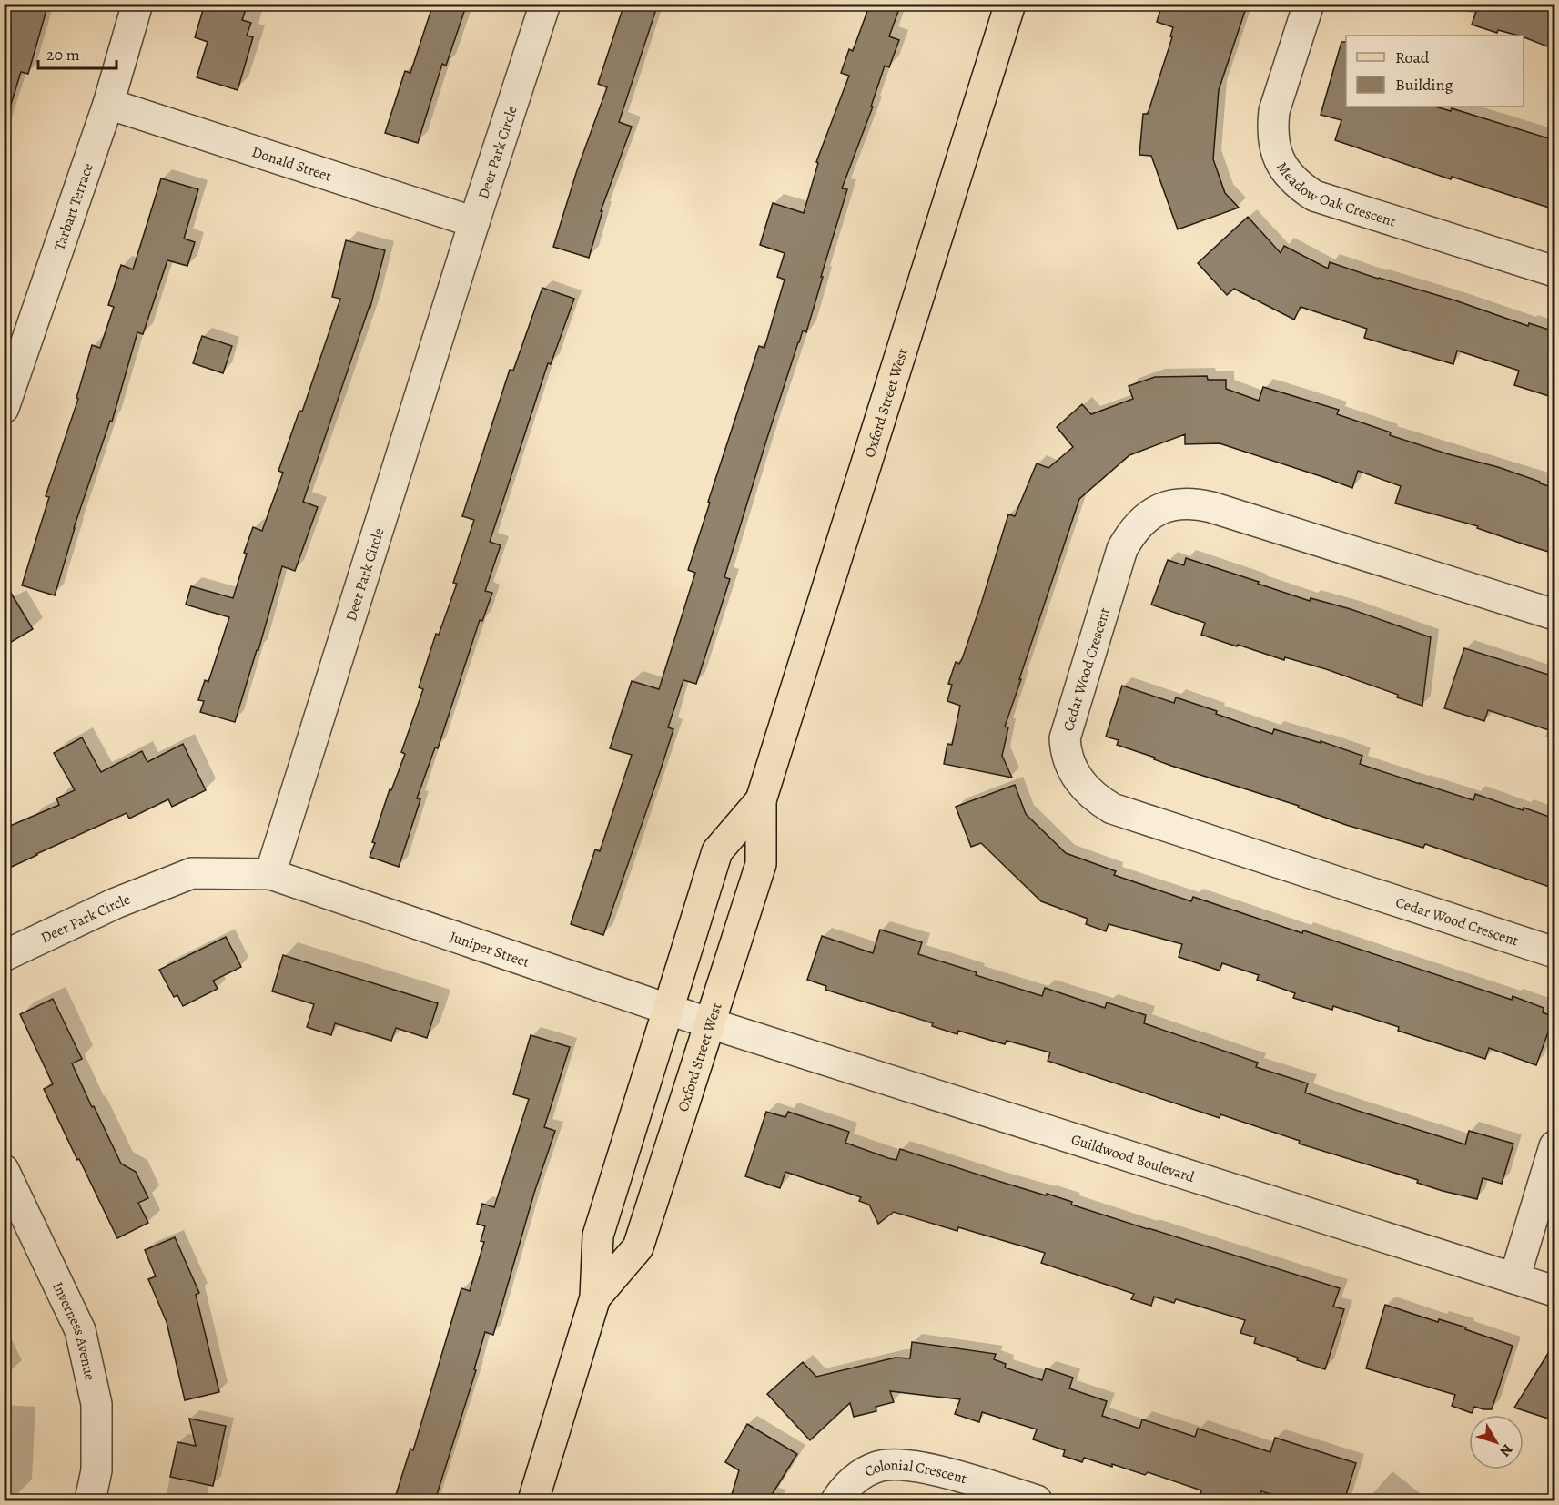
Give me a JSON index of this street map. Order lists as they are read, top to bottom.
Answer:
{
  "streets": {
    "main road": ["Oxford Street West"],
    "street": [
      "Deer Park Circle",
      "Donald Street",
      "Meadow Oak Crescent",
      "Tarbart Terrace",
      "Cedar Wood Crescent",
      "Juniper Street",
      "Guildwood Boulevard",
      "Inverness Avenue",
      "Colonial Crescent"
    ]
  },
  "crossings": [
    ["Deer Park Circle", "Donald Street"],
    ["Deer Park Circle", "Juniper Street"],
    ["Donald Street", "Tarbart Terrace"],
    ["Oxford Street West", "Juniper Street"],
    ["Oxford Street West", "Guildwood Boulevard"],
    ["Juniper Street", "Guildwood Boulevard"]
  ],
  "legend": ["Road", "Building"],
  "scale_bar": "20 m",
  "north": "bottom right"
}
